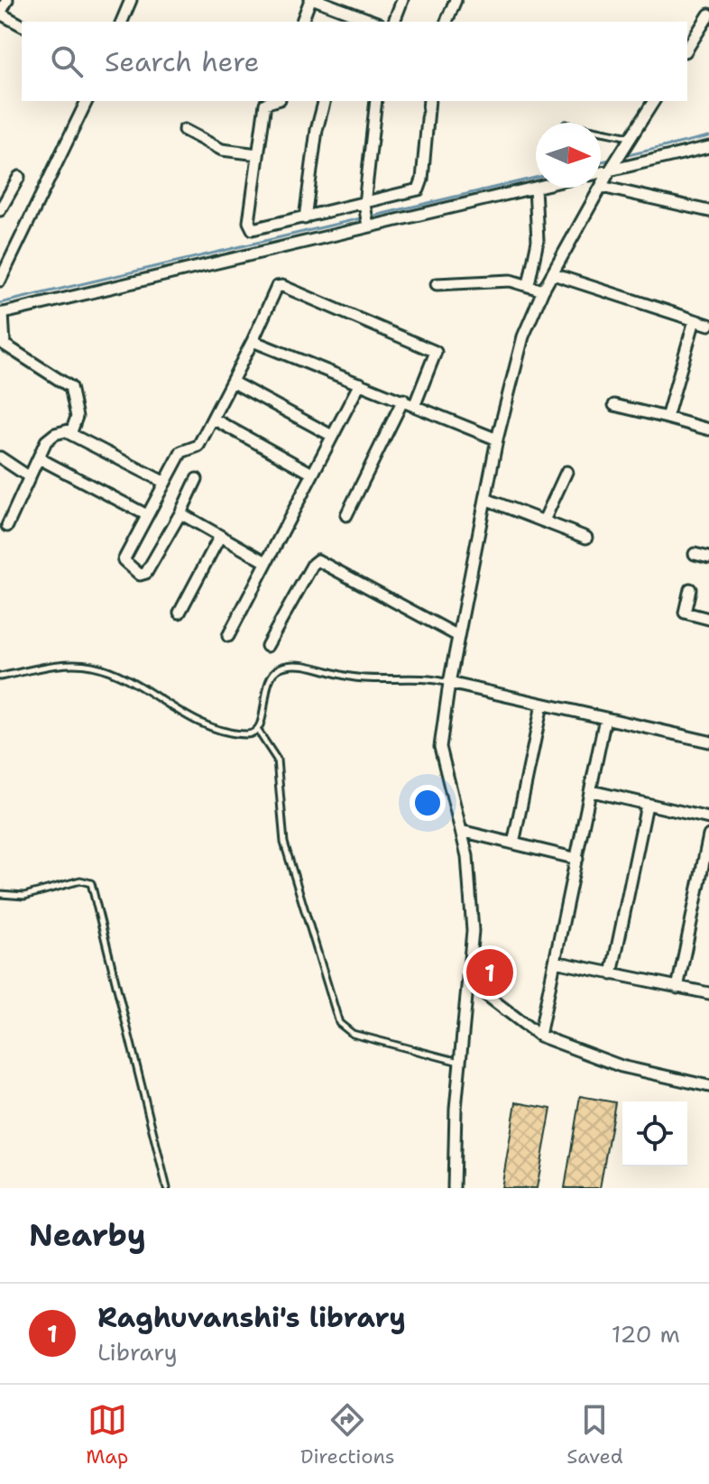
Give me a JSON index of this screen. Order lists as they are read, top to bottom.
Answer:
{
  "north": "right",
  "page": {
    "search": "Search here",
    "pins": "1",
    "heading": "Nearby",
    "list": [
      {
        "mark": "1",
        "name": "Raghuvanshi's library",
        "note": "Library",
        "value": "120 m"
      }
    ],
    "nav": ["Map", "Directions", "Saved"]
  }
}
